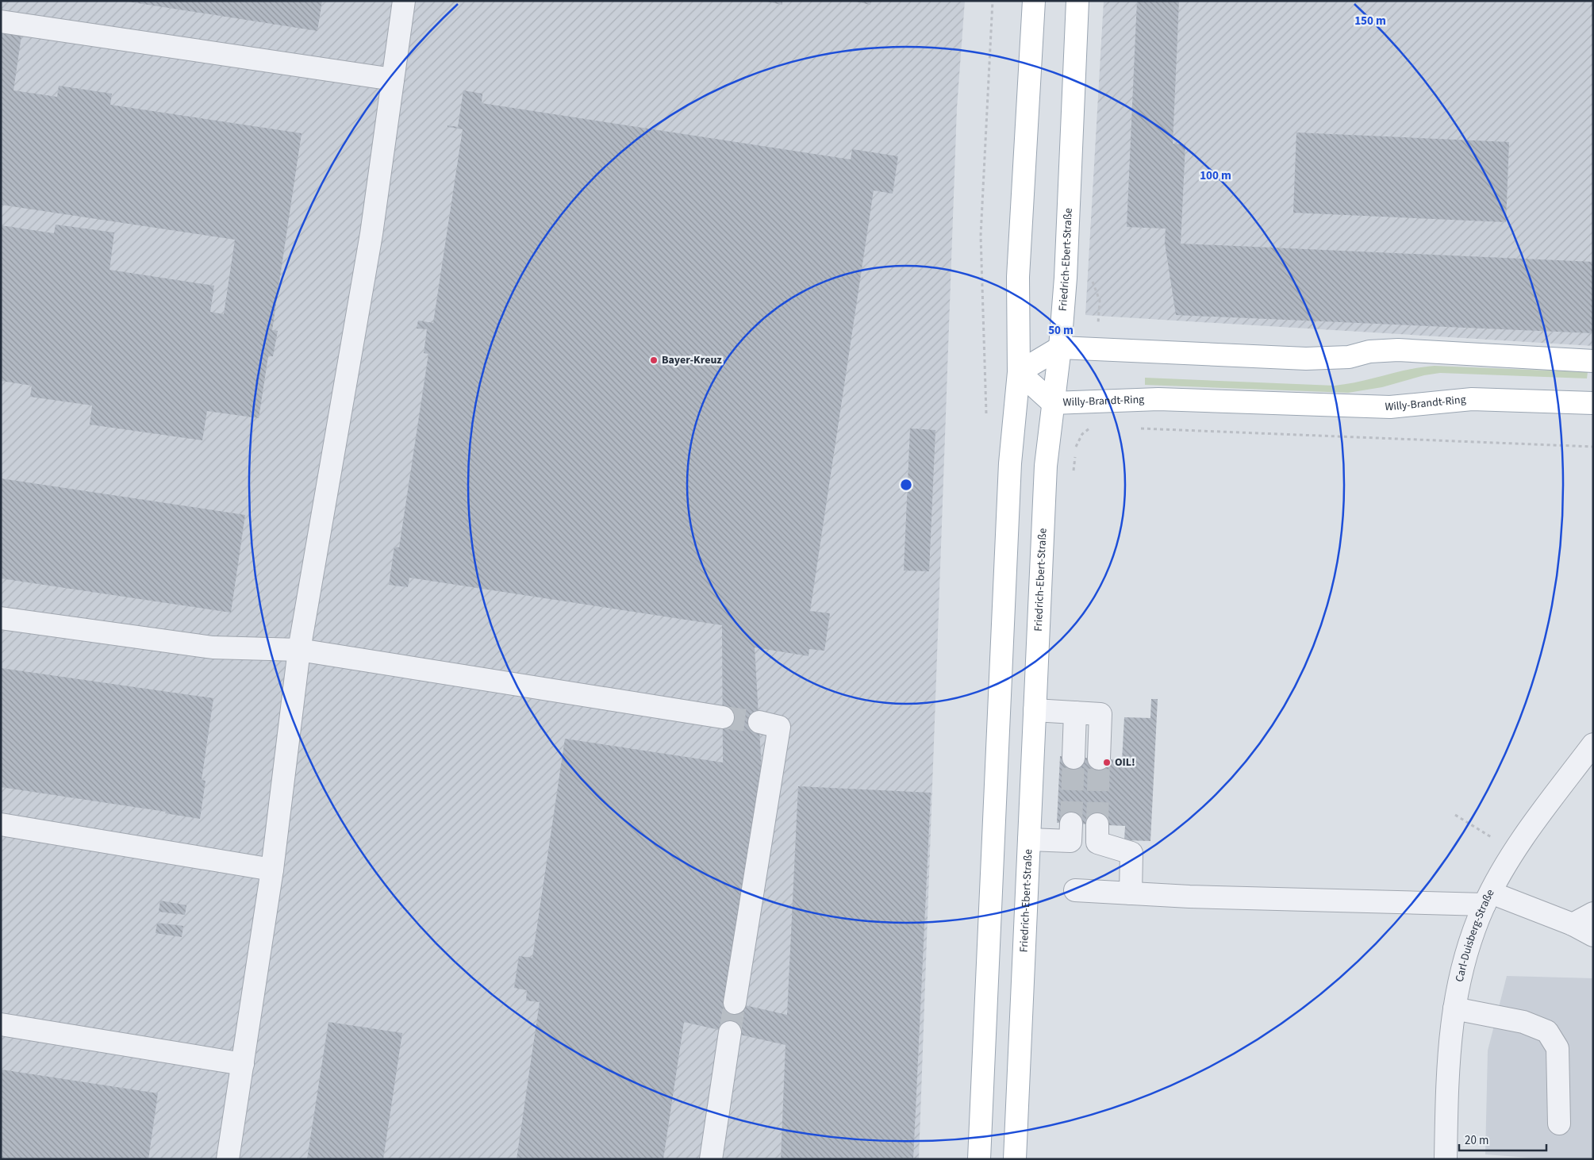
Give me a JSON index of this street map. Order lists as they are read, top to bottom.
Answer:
{
  "streets": {
    "main road": ["Friedrich-Ebert-Straße", "Willy-Brandt-Ring"],
    "street": ["Carl-Duisberg-Straße"]
  },
  "crossings": [
    ["Friedrich-Ebert-Straße", "Willy-Brandt-Ring"]
  ],
  "places": ["Bayer-Kreuz", "OIL!"],
  "scale_bar": "20 m",
  "rings": ["150 m", "100 m", "50 m"]
}
